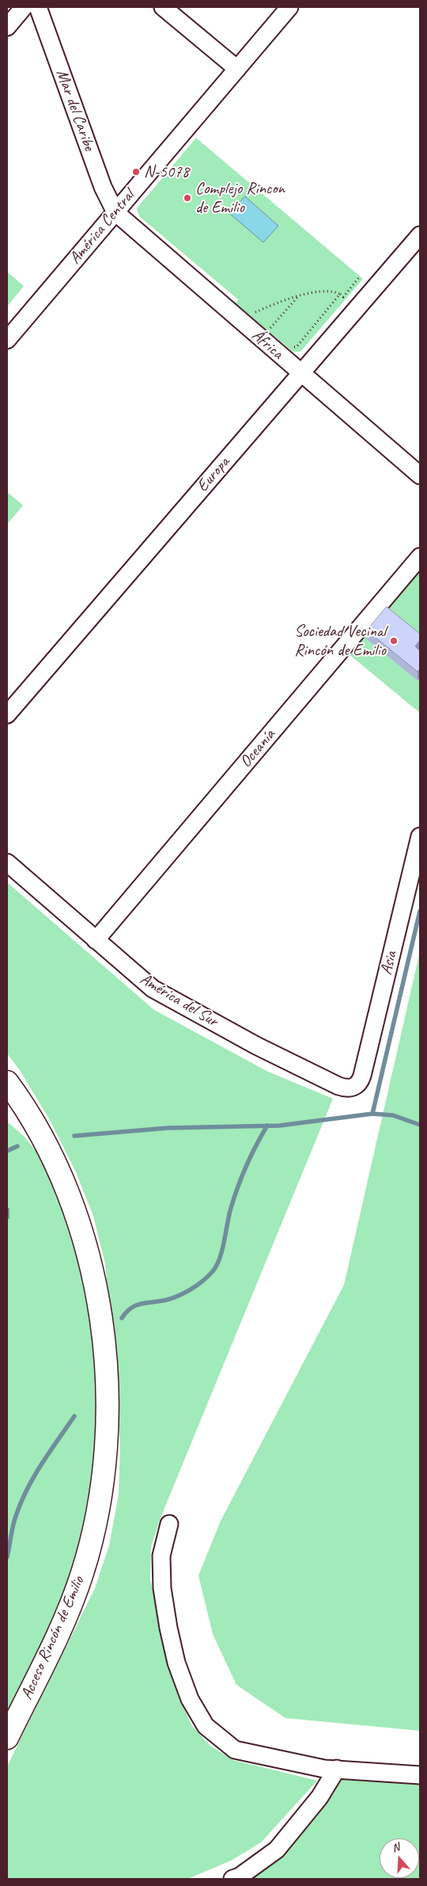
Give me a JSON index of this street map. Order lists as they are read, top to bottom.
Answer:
{
  "streets": {
    "main road": ["Acceso Rincón de Emilio"],
    "street": [
      "Mar del Caribe",
      "América Central",
      "África",
      "Europa",
      "Oceanía",
      "Asia",
      "América del Sur"
    ]
  },
  "crossings": [
    ["Mar del Caribe", "América Central"],
    ["Mar del Caribe", "África"],
    ["América Central", "África"],
    ["África", "Europa"],
    ["Oceanía", "América del Sur"],
    ["Asia", "América del Sur"]
  ],
  "places": ["N-5078", "Complejo Rincon de Emilio", "Sociedad Vecinal Rincón de Emilio"],
  "north": "top"
}
